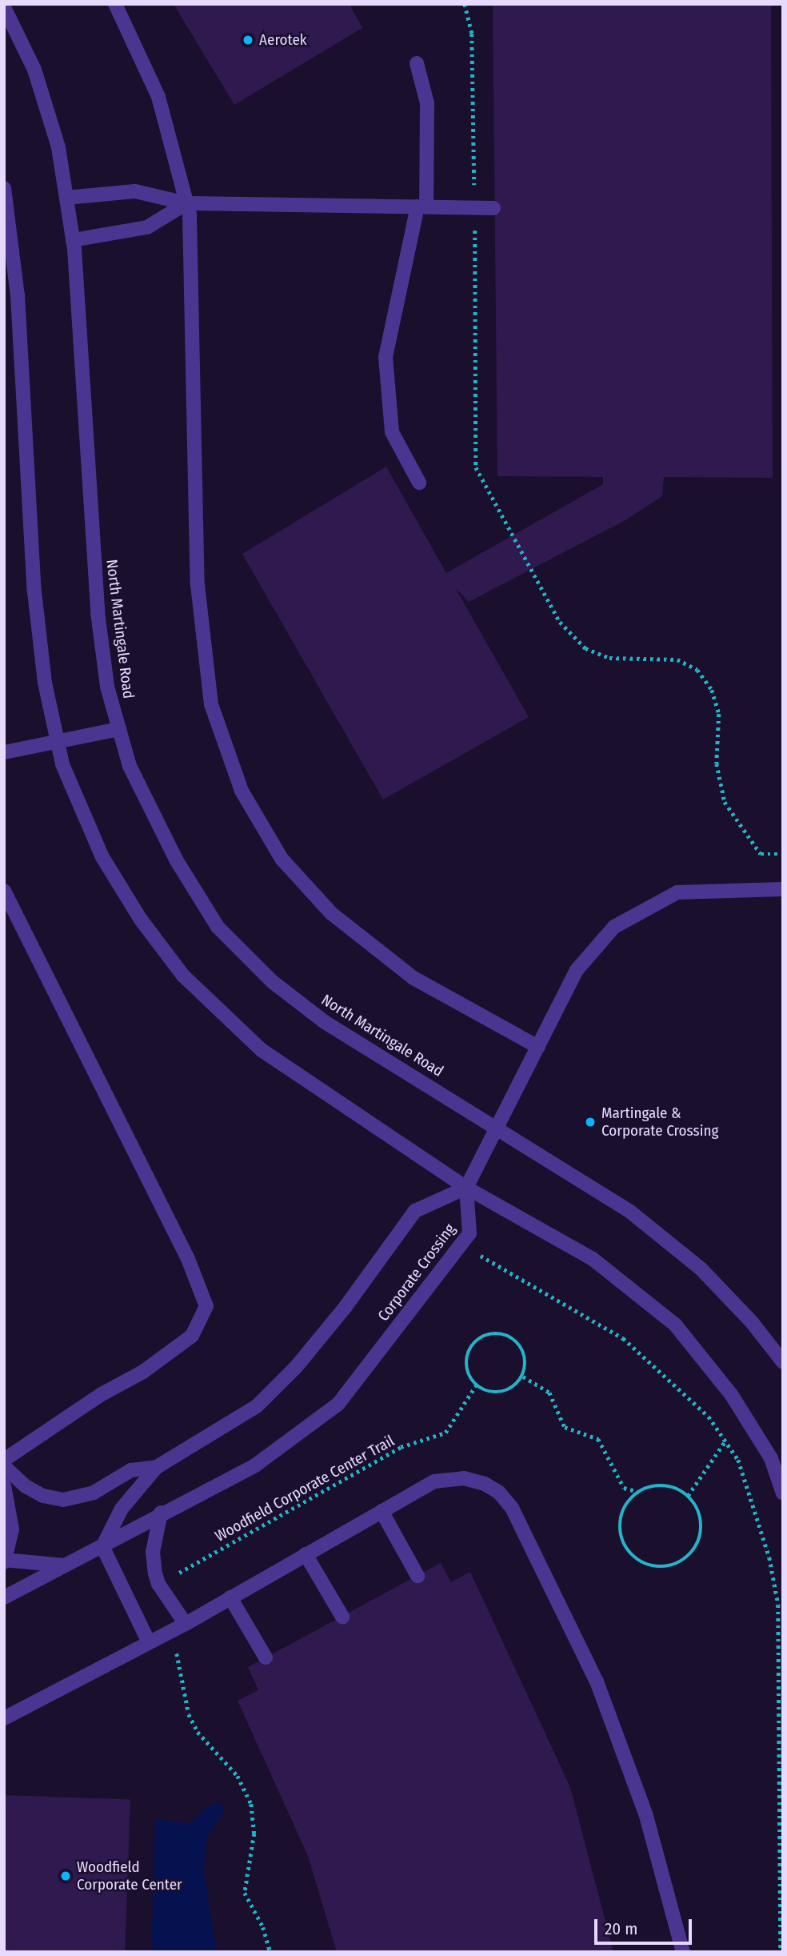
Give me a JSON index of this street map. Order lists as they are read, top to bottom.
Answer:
{
  "streets": {
    "street": ["North Martingale Road", "Corporate Crossing"],
    "path": ["Woodfield Corporate Center Trail"]
  },
  "places": ["Aerotek", "Martingale & Corporate Crossing", "Woodfield Corporate Center"],
  "scale_bar": "20 m"
}
